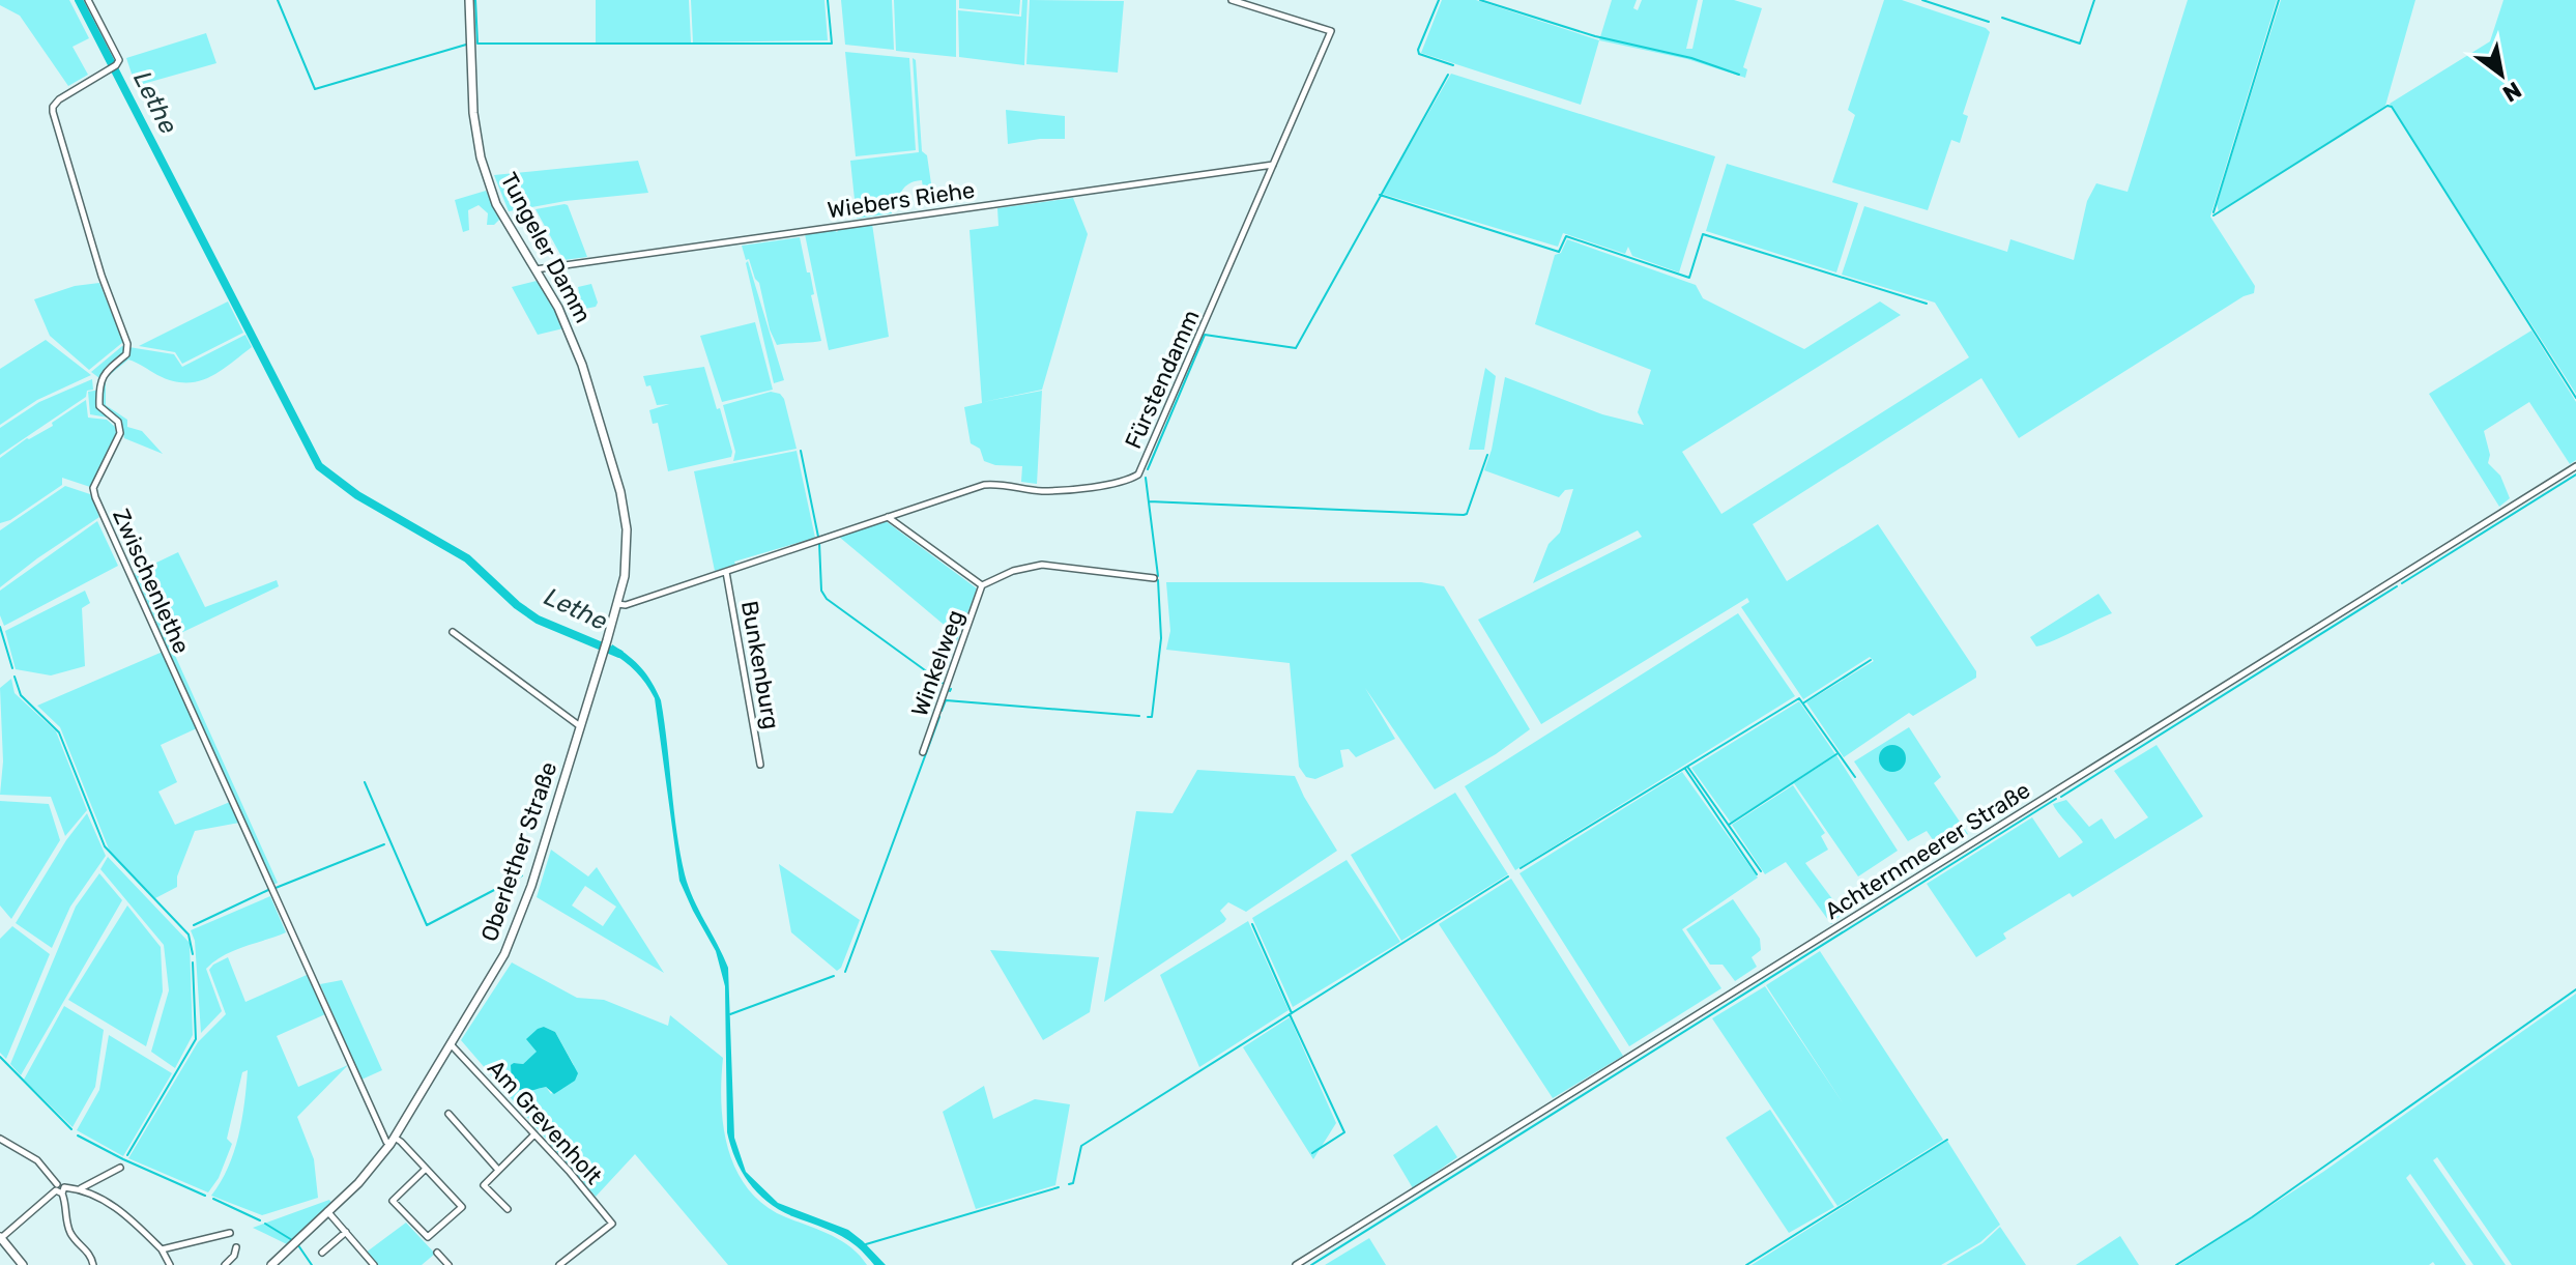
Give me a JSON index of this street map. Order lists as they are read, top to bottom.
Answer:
{
  "streets": {
    "street": [
      "Wiebers Riehe",
      "Tungeler Damm",
      "Fürstendamm",
      "Zwischenlethe",
      "Winkelweg",
      "Bunkenburg",
      "Achternmeerer Straße",
      "Oberlether Straße",
      "Am Grevenholt"
    ]
  },
  "crossings": [
    ["Wiebers Riehe", "Tungeler Damm"],
    ["Wiebers Riehe", "Fürstendamm"],
    ["Tungeler Damm", "Fürstendamm"],
    ["Tungeler Damm", "Oberlether Straße"],
    ["Fürstendamm", "Winkelweg"],
    ["Fürstendamm", "Bunkenburg"],
    ["Zwischenlethe", "Oberlether Straße"],
    ["Oberlether Straße", "Am Grevenholt"]
  ],
  "water": ["Lethe"],
  "north": "bottom right"
}
